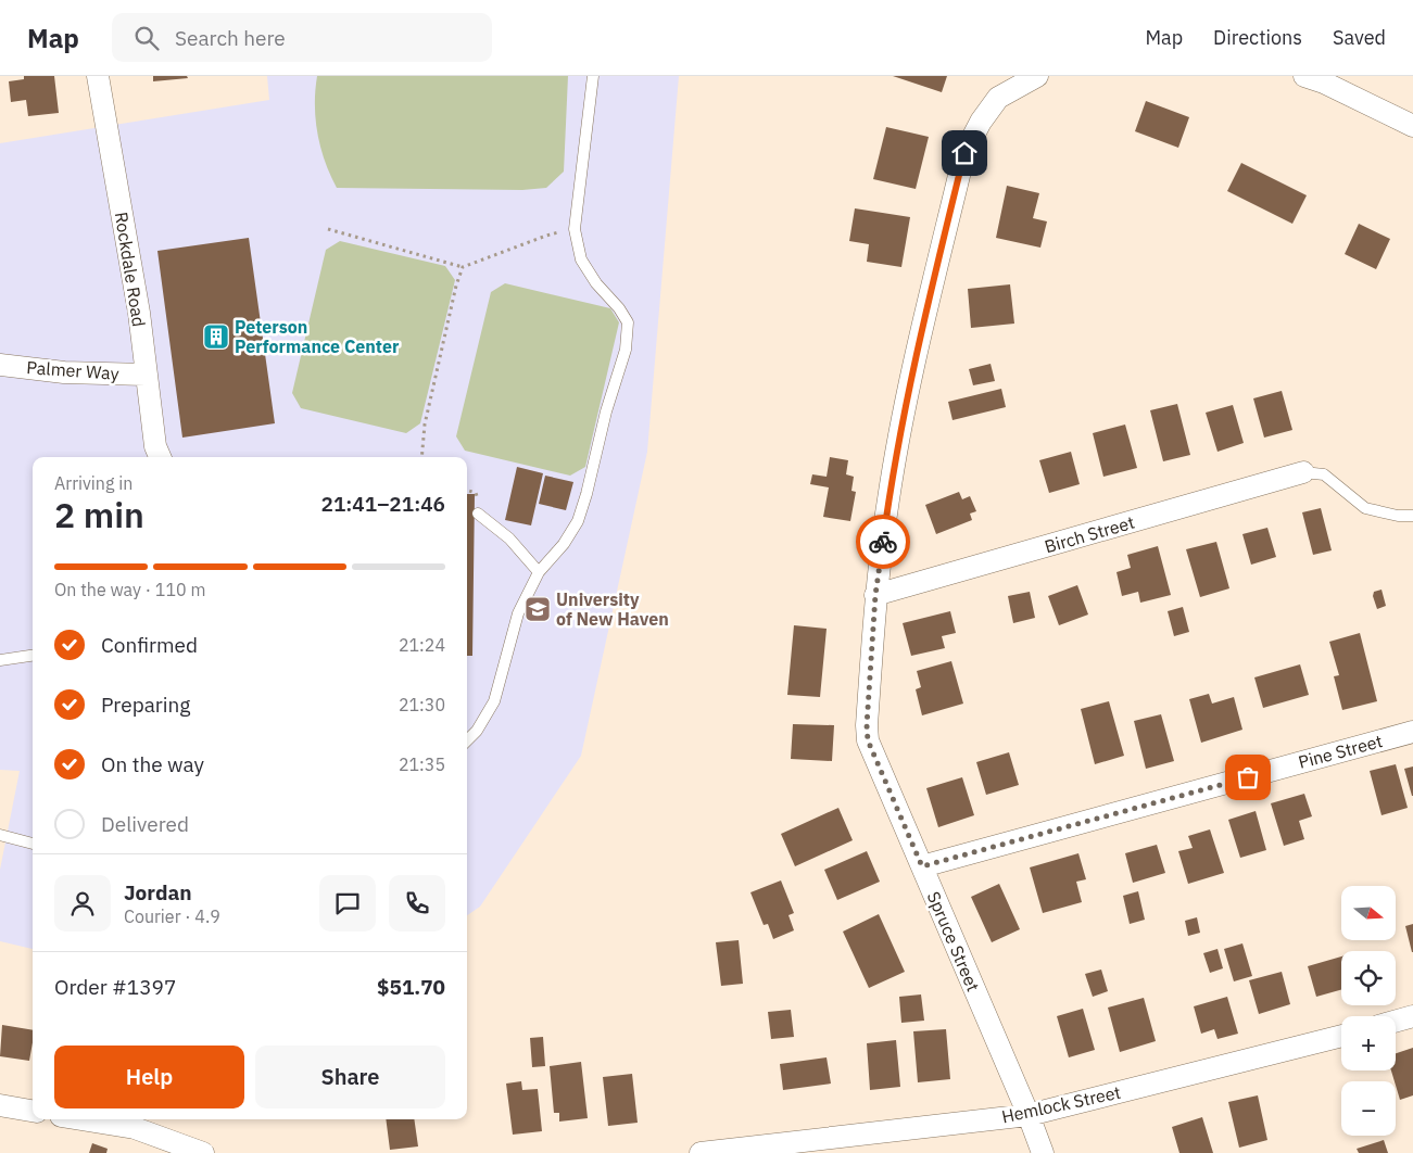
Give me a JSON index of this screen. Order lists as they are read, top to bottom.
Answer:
{
  "streets": {
    "street": [
      "Rockdale Road",
      "Palmer Way",
      "Birch Street",
      "Pine Street",
      "Spruce Street",
      "Hemlock Street"
    ]
  },
  "crossings": [
    ["Rockdale Road", "Palmer Way"],
    ["Birch Street", "Spruce Street"],
    ["Pine Street", "Spruce Street"],
    ["Spruce Street", "Hemlock Street"]
  ],
  "places": {
    "building": ["Peterson Performance Center"],
    "school or university": ["University of New Haven"]
  },
  "north": "right",
  "page": {
    "header": "Map",
    "search": "Search here",
    "nav": ["Map", "Directions", "Saved"],
    "heading": ["2 min", "Arriving in", "21:41–21:46"],
    "panel": [
      "Jordan",
      "Courier · 4.9",
      "Order #1397",
      "$51.70"
    ],
    "bar": "On the way · 110 m",
    "list": [
      ["Confirmed", "21:24"],
      ["Preparing", "21:30"],
      ["On the way", "21:35"],
      "Delivered"
    ],
    "map_buttons": ["+", "−"],
    "buttons": ["Help", "Share"]
  }
}
